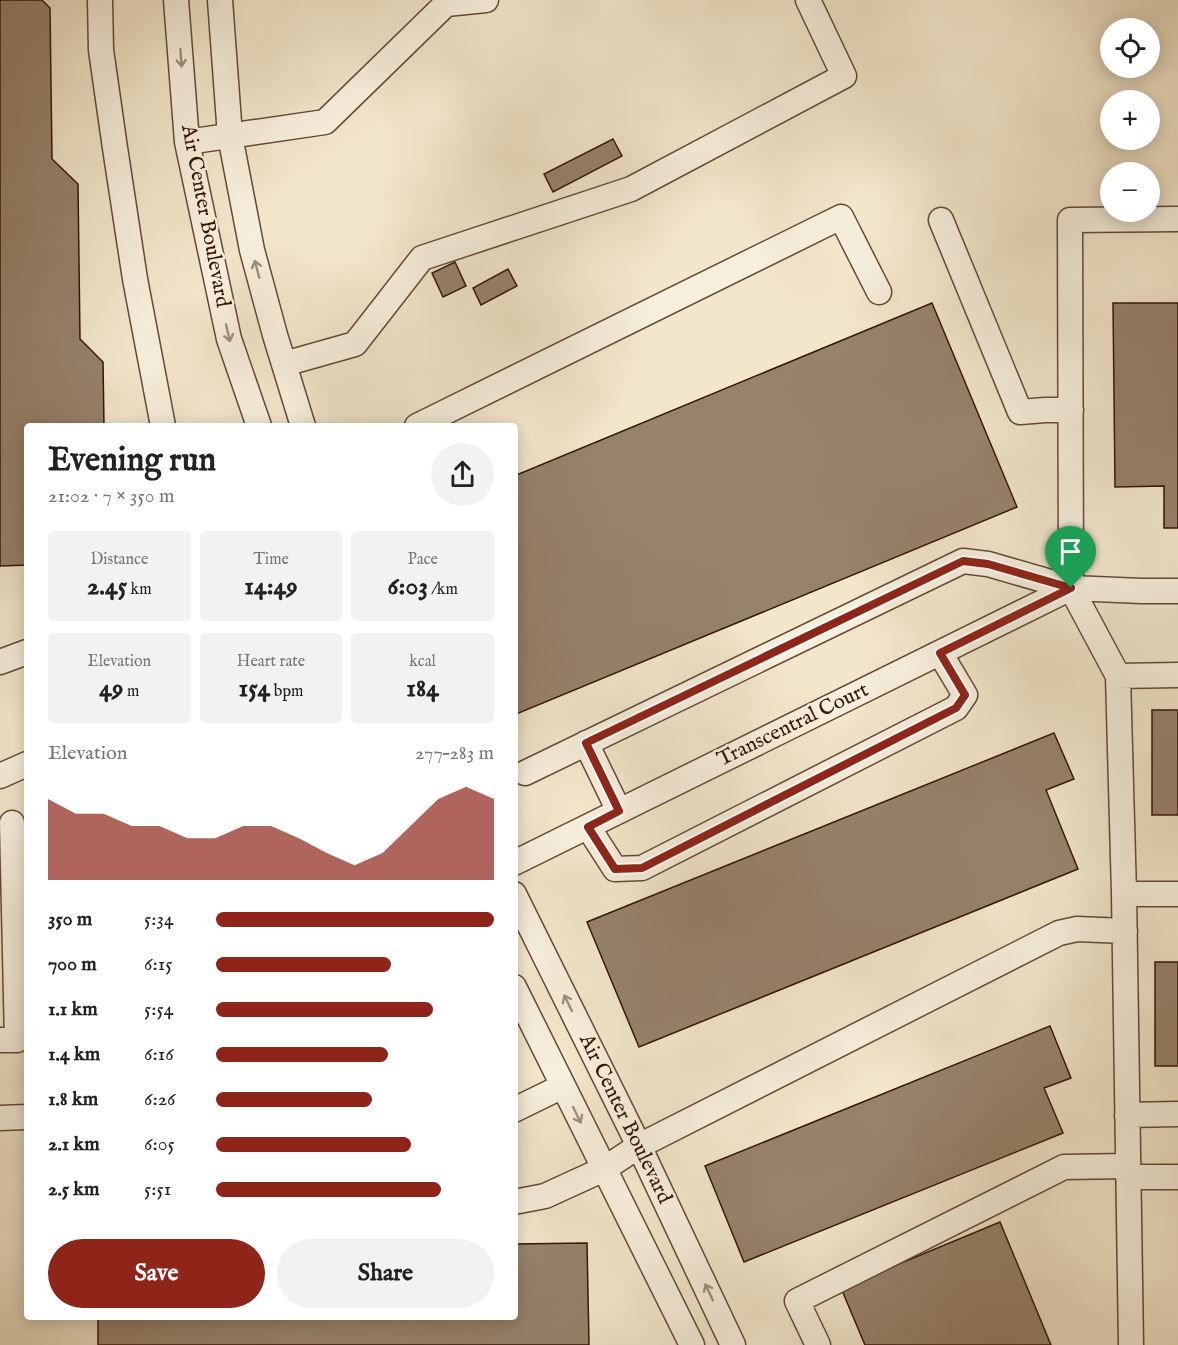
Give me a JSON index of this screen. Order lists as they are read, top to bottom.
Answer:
{
  "streets": {
    "street": ["Air Center Boulevard", "Transcentral Court"]
  },
  "page": {
    "map_buttons": ["+", "−"],
    "heading": ["Evening run", "21:02 · 7 × 350 m"],
    "stats": [
      ["Distance", "2.45 km"],
      ["Time", "14:49"],
      ["Pace", "6:03 /km"],
      ["Elevation", "49 m"],
      ["Heart rate", "154 bpm"],
      ["kcal", "184"]
    ],
    "chart": ["Elevation", "277–283 m"],
    "list": [
      {
        "name": "350 m",
        "note": "5:34"
      },
      {
        "name": "700 m",
        "note": "6:15"
      },
      {
        "name": "1.1 km",
        "note": "5:54"
      },
      {
        "name": "1.4 km",
        "note": "6:16"
      },
      {
        "name": "1.8 km",
        "note": "6:26"
      },
      {
        "name": "2.1 km",
        "note": "6:05"
      },
      {
        "name": "2.5 km",
        "note": "5:51"
      }
    ],
    "buttons": ["Save", "Share"]
  }
}
